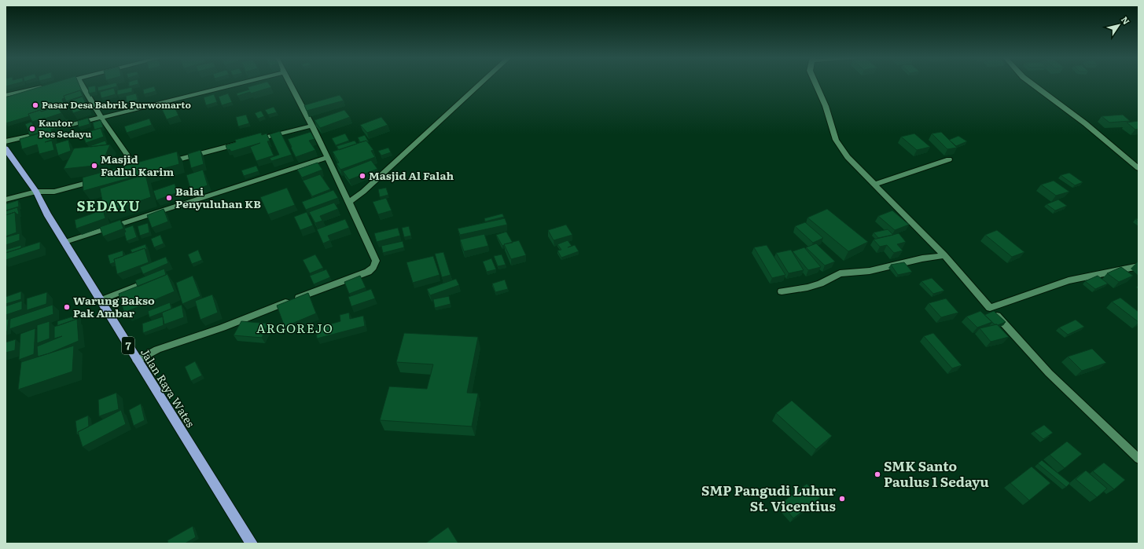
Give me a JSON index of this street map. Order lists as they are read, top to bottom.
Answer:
{
  "streets": {
    "highway": ["7", "Jalan Raya Wates"]
  },
  "districts": ["SEDAYU", "ARGOREJO"],
  "places": [
    "Pasar Desa Babrik Purwomarto",
    "Kantor Pos Sedayu",
    "Masjid Fadlul Karim",
    "Masjid Al Falah",
    "Balai Penyuluhan KB",
    "Warung Bakso Pak Ambar",
    "SMK Santo Paulus 1 Sedayu",
    "SMP Pangudi Luhur St. Vicentius"
  ],
  "north": "top right"
}
